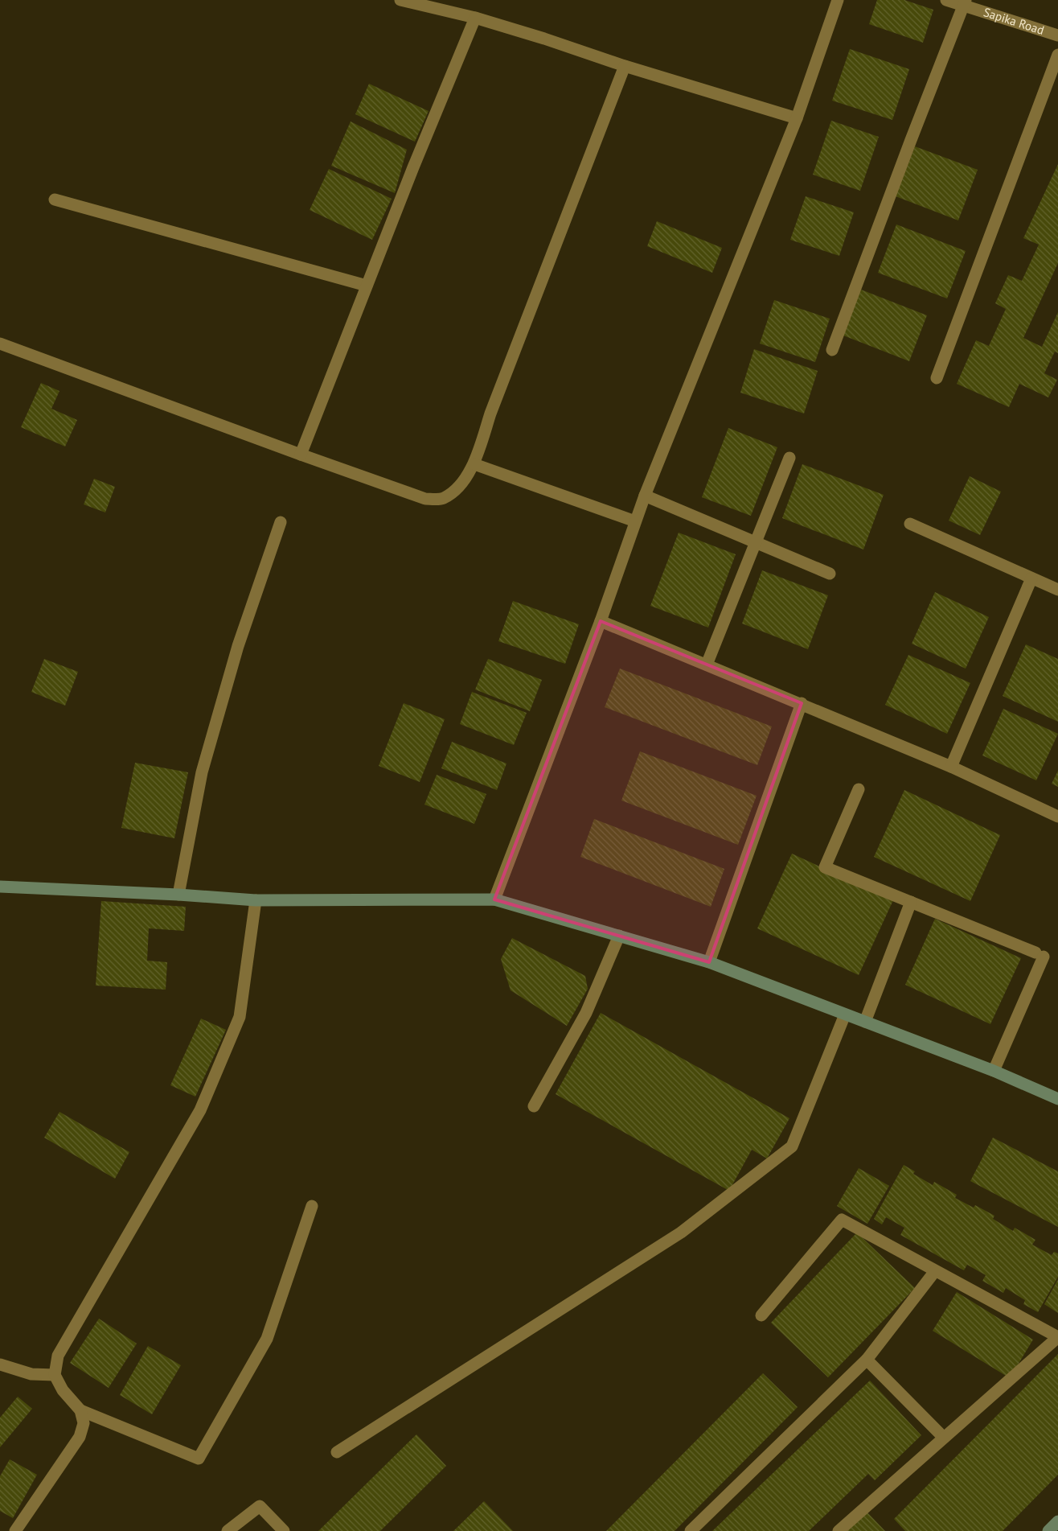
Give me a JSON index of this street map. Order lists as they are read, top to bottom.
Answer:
{
  "streets": {
    "street": ["Sapika Road"]
  }
}
